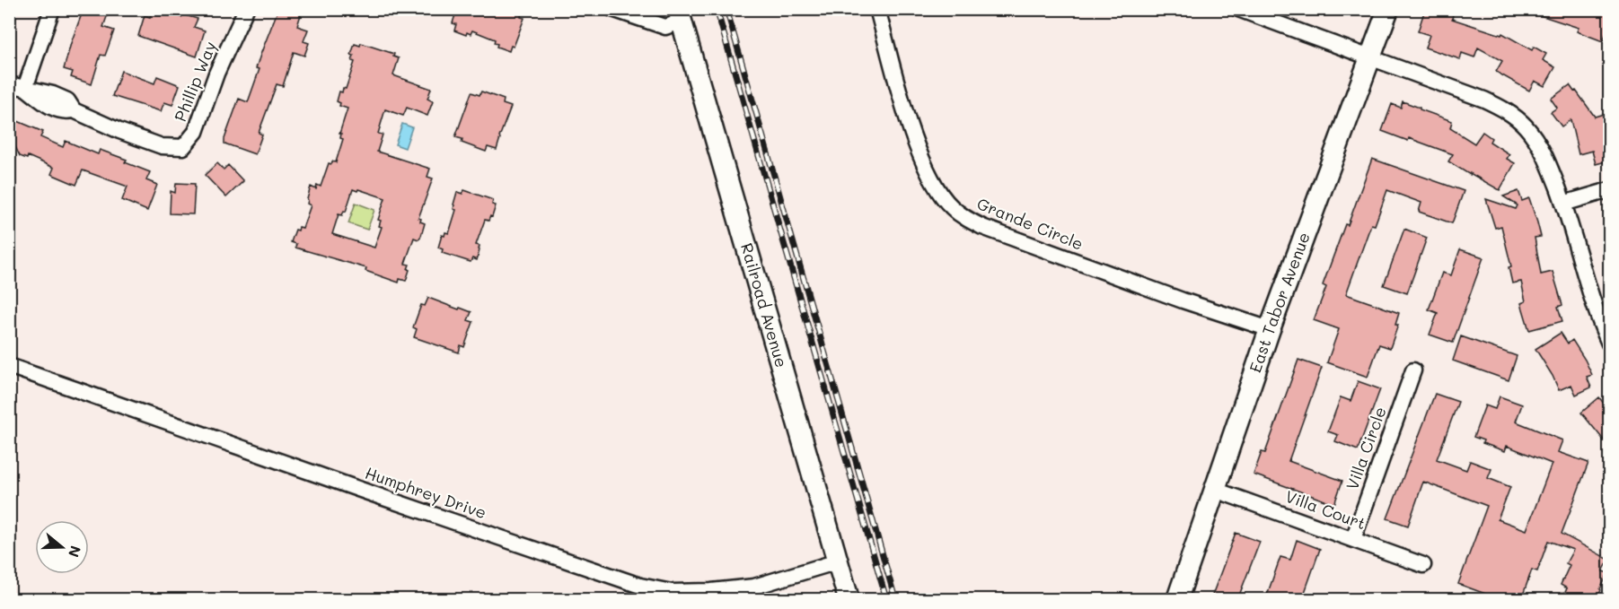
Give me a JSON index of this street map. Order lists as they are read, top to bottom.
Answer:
{
  "streets": {
    "main road": ["East Tabor Avenue", "Railroad Avenue"],
    "street": [
      "Phillip Way",
      "Grande Circle",
      "Villa Circle",
      "Humphrey Drive",
      "Villa Court"
    ]
  },
  "crossings": [
    ["Grande Circle", "East Tabor Avenue"],
    ["East Tabor Avenue", "Villa Court"],
    ["Railroad Avenue", "Humphrey Drive"],
    ["Villa Circle", "Villa Court"]
  ],
  "north": "right"
}
